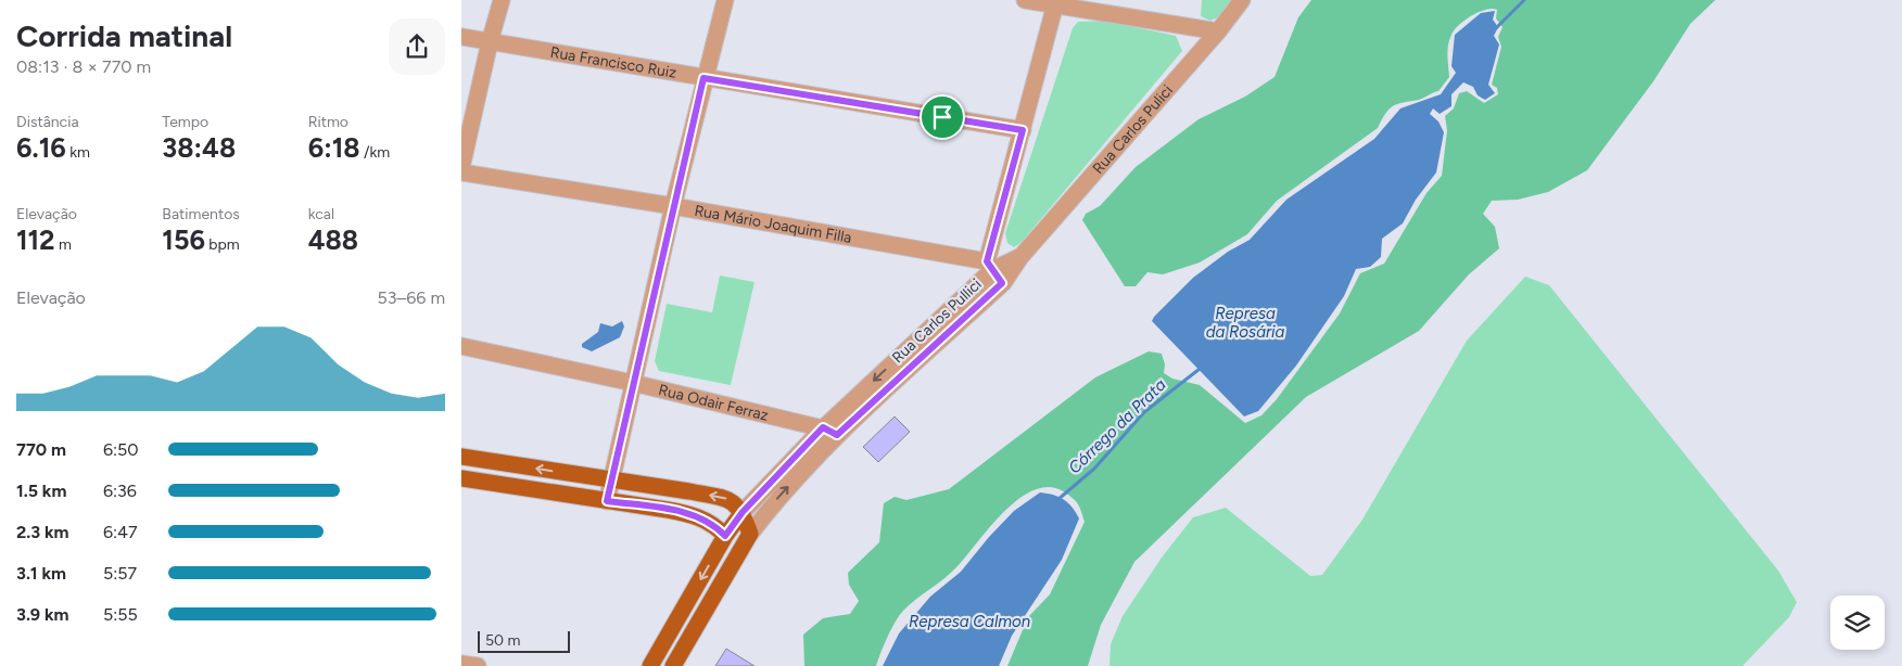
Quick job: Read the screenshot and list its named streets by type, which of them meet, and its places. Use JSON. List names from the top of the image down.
{
  "streets": {
    "main road": ["Rua Carlos Pullici"],
    "street": [
      "Rua Francisco Ruiz",
      "Rua Carlos Pulici",
      "Rua Mário Joaquim Filla",
      "Rua Odair Ferraz"
    ]
  },
  "crossings": [
    ["Rua Carlos Pulici", "Rua Carlos Pullici"],
    ["Rua Mário Joaquim Filla", "Rua Carlos Pullici"],
    ["Rua Carlos Pullici", "Rua Odair Ferraz"]
  ],
  "water": ["Represa da Rosária", "Córrego da Prata", "Represa Calmon"],
  "scale_bar": "50 m",
  "page": {
    "heading": ["Corrida matinal", "08:13 · 8 × 770 m"],
    "stats": [
      ["Distância", "6.16 km"],
      ["Tempo", "38:48"],
      ["Ritmo", "6:18 /km"],
      ["Elevação", "112 m"],
      ["Batimentos", "156 bpm"],
      ["kcal", "488"]
    ],
    "chart": ["Elevação", "53–66 m"],
    "list": [
      {
        "name": "770 m",
        "note": "6:50"
      },
      {
        "name": "1.5 km",
        "note": "6:36"
      },
      {
        "name": "2.3 km",
        "note": "6:47"
      },
      {
        "name": "3.1 km",
        "note": "5:57"
      },
      {
        "name": "3.9 km",
        "note": "5:55"
      }
    ],
    "scale": "50 m"
  }
}
